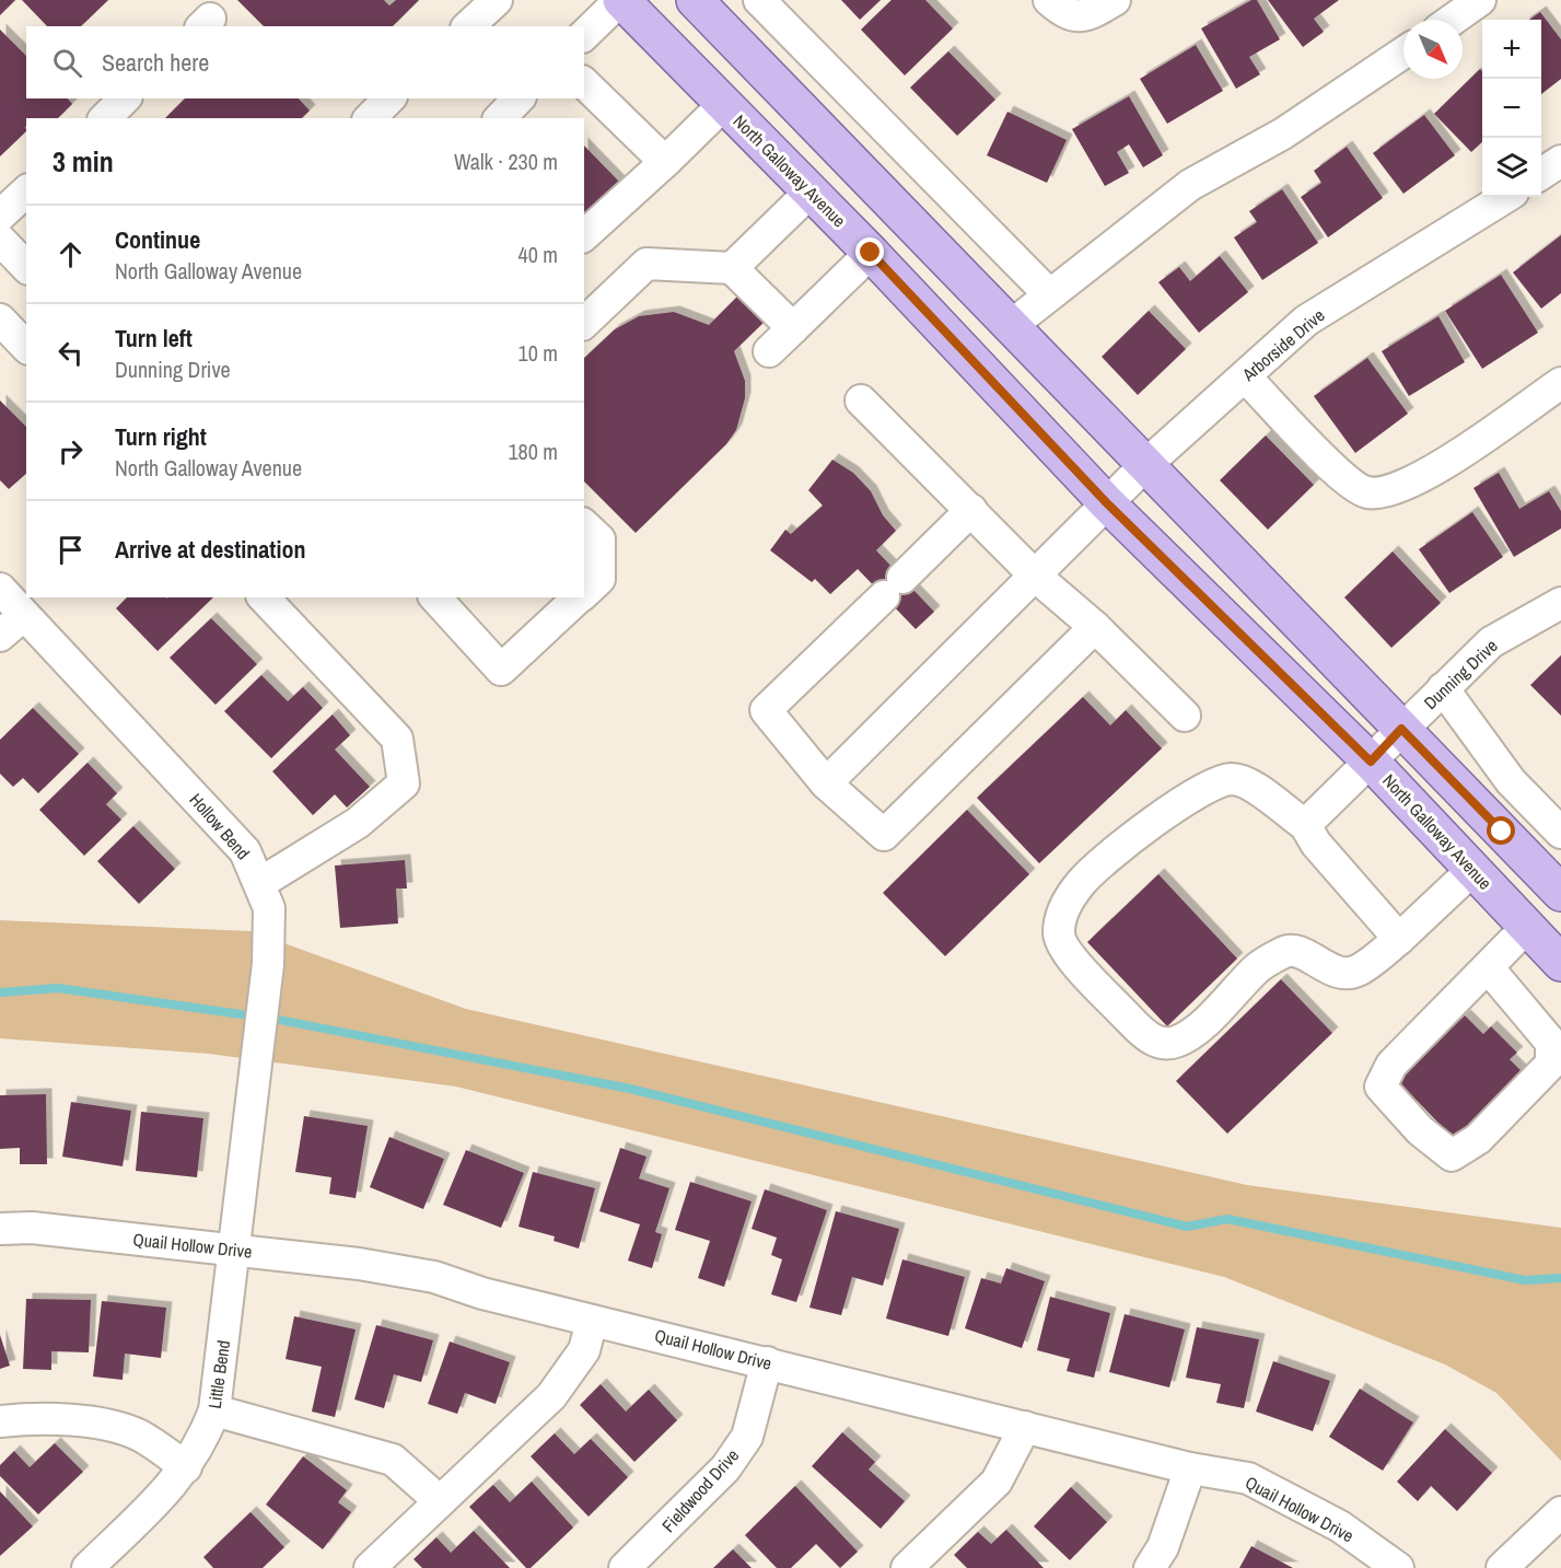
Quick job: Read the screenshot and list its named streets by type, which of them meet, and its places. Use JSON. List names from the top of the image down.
{
  "streets": {
    "main road": ["North Galloway Avenue"],
    "street": [
      "Arborside Drive",
      "Dunning Drive",
      "Hollow Bend",
      "Quail Hollow Drive",
      "Little Bend",
      "Fieldwood Drive"
    ]
  },
  "crossings": [
    ["North Galloway Avenue", "Arborside Drive"],
    ["North Galloway Avenue", "Dunning Drive"],
    ["Hollow Bend", "Quail Hollow Drive"],
    ["Hollow Bend", "Little Bend"],
    ["Quail Hollow Drive", "Little Bend"],
    ["Quail Hollow Drive", "Fieldwood Drive"]
  ],
  "north": "bottom right",
  "page": {
    "map_buttons": ["+", "−"],
    "search": "Search here",
    "heading": ["3 min", "Walk · 230 m"],
    "list": [
      ["Continue", "North Galloway Avenue", "40 m"],
      ["Turn left", "Dunning Drive", "10 m"],
      ["Turn right", "North Galloway Avenue", "180 m"],
      "Arrive at destination"
    ]
  }
}
